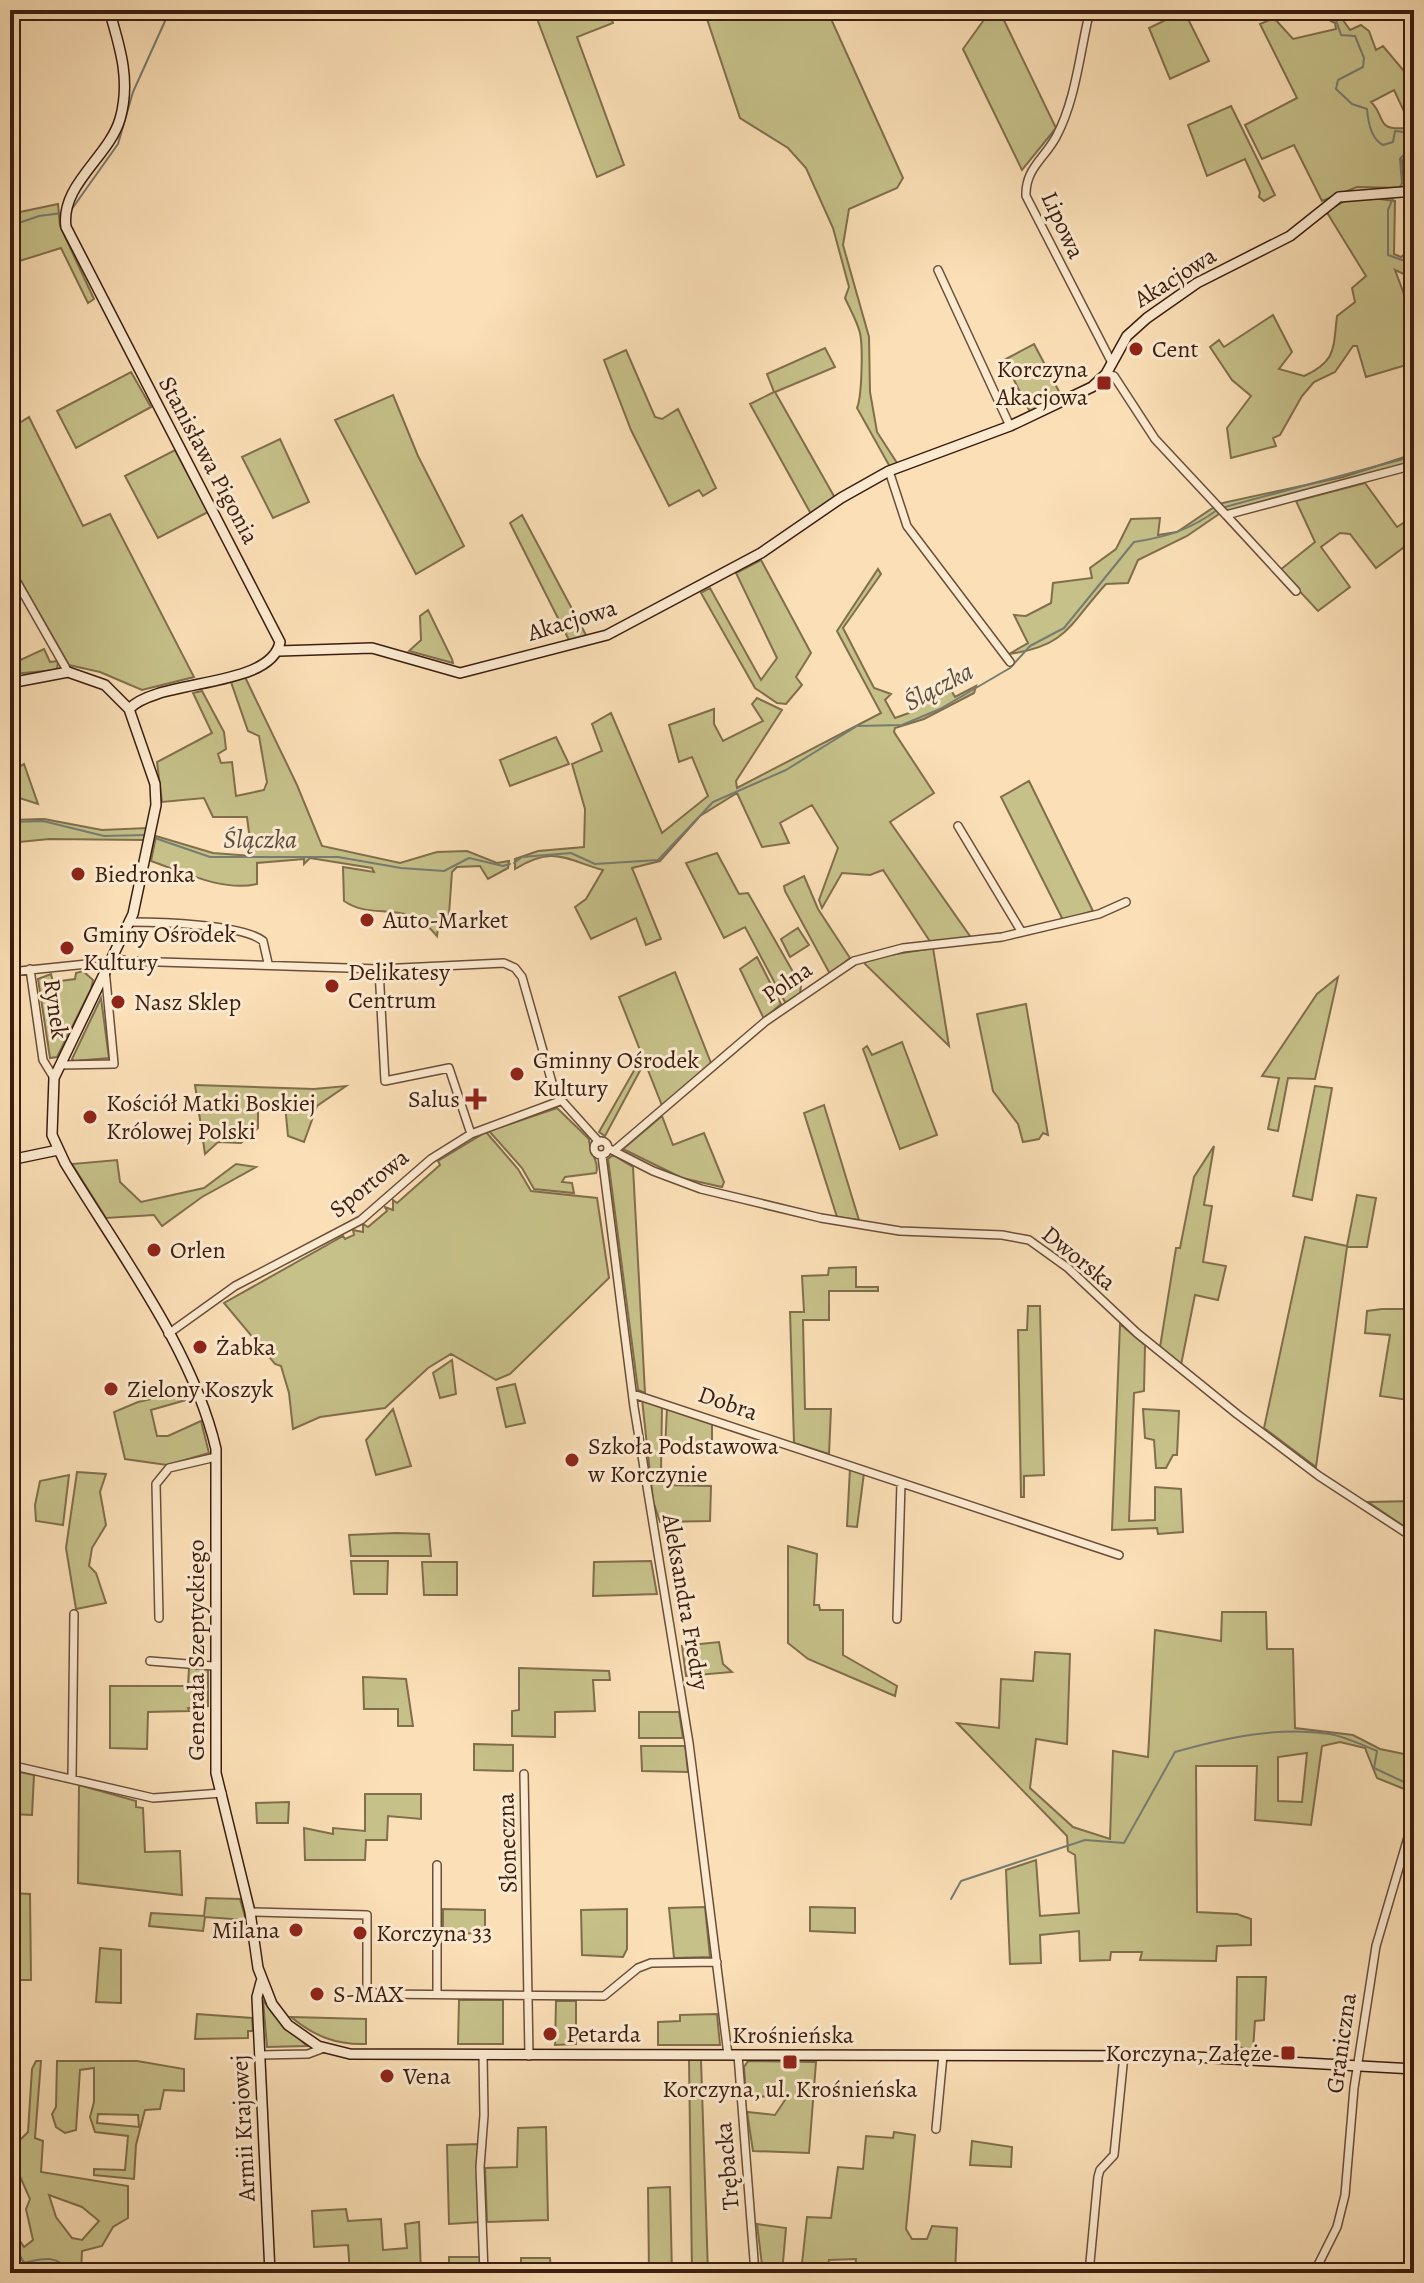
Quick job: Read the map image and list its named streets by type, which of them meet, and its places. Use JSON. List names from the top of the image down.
{
  "streets": {
    "street": [
      "Lipowa",
      "Akacjowa",
      "Stanisława Pigonia",
      "Polna",
      "Rynek",
      "Sportowa",
      "Dworska",
      "Dobra",
      "Aleksandra Fredry",
      "Generała Szeptyckiego",
      "Słoneczna",
      "Krośnieńska",
      "Graniczna",
      "Armii Krajowej",
      "Trębacka"
    ]
  },
  "crossings": [
    ["Lipowa", "Akacjowa"],
    ["Akacjowa", "Stanisława Pigonia"],
    ["Polna", "Dworska"],
    ["Polna", "Aleksandra Fredry"],
    ["Rynek", "Generała Szeptyckiego"],
    ["Sportowa", "Dworska"],
    ["Sportowa", "Generała Szeptyckiego"],
    ["Dworska", "Aleksandra Fredry"],
    ["Dobra", "Aleksandra Fredry"],
    ["Aleksandra Fredry", "Krośnieńska"],
    ["Aleksandra Fredry", "Trębacka"],
    ["Generała Szeptyckiego", "Krośnieńska"],
    ["Generała Szeptyckiego", "Armii Krajowej"],
    ["Słoneczna", "Krośnieńska"],
    ["Krośnieńska", "Graniczna"],
    ["Krośnieńska", "Armii Krajowej"],
    ["Krośnieńska", "Trębacka"]
  ],
  "water": ["Ślączka"],
  "places": {
    "other": [
      "Cent",
      "Biedronka",
      "Auto-Market",
      "Gminy Ośrodek Kultury",
      "Delikatesy Centrum",
      "Nasz Sklep",
      "Gminny Ośrodek Kultury",
      "Kościół Matki Boskiej Królowej Polski",
      "Orlen",
      "Żabka",
      "Zielony Koszyk",
      "Szkoła Podstawowa w Korczynie",
      "Milana",
      "Korczyna 33",
      "S-MAX",
      "Petarda",
      "Vena"
    ],
    "transit": ["Korczyna Akacjowa", "Korczyna, Załęże", "Korczyna, ul. Krośnieńska"],
    "health": ["Salus"]
  }
}
